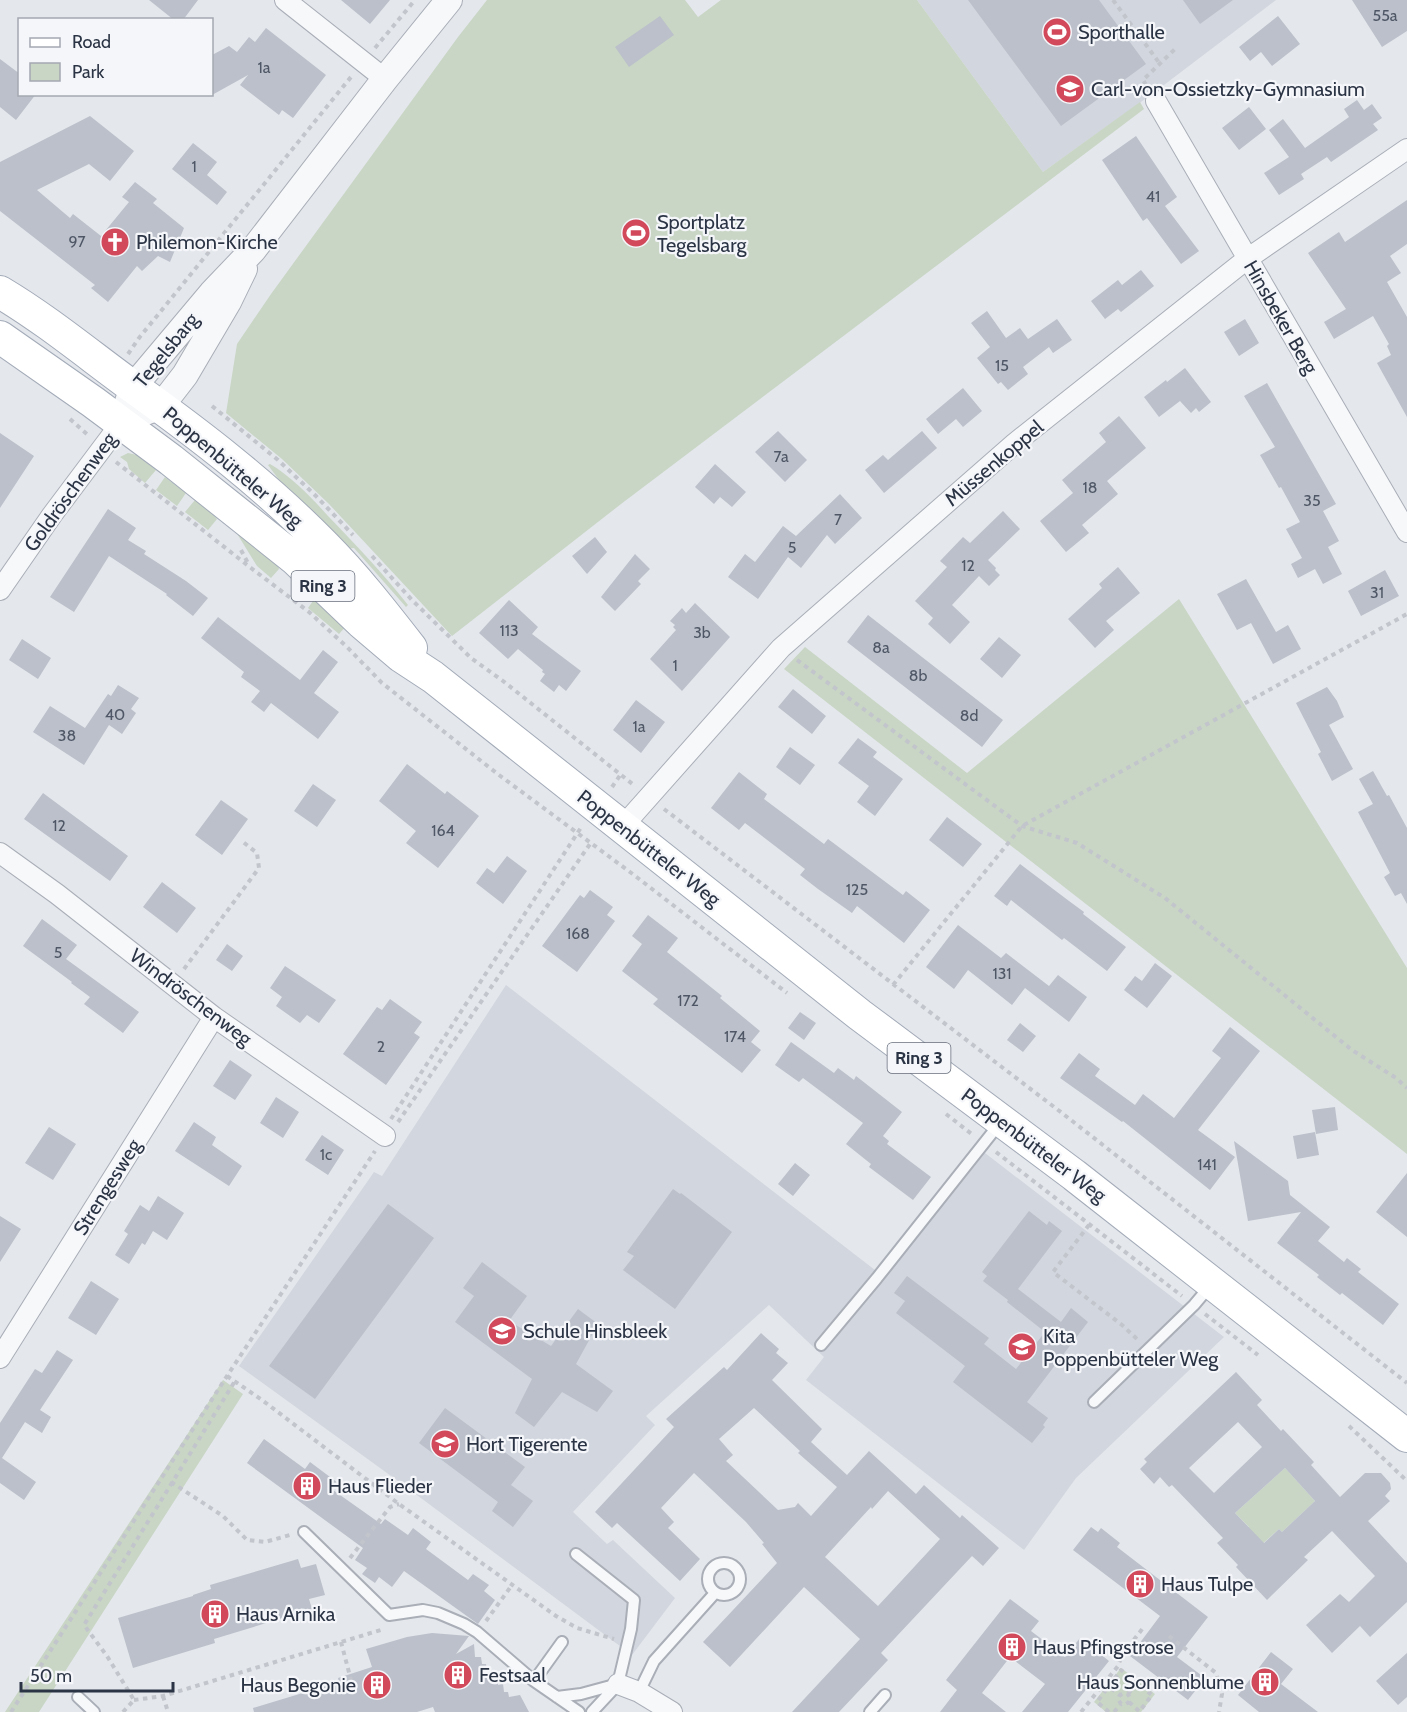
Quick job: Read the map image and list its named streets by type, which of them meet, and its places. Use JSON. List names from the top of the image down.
{
  "streets": {
    "main road": ["Poppenbütteler Weg", "Ring 3"],
    "street": [
      "Hinsbeker Berg",
      "Tegelsbarg",
      "Müssenkoppel",
      "Goldröschenweg",
      "Windröschenweg",
      "Strengesweg"
    ]
  },
  "crossings": [
    ["Hinsbeker Berg", "Müssenkoppel"],
    ["Tegelsbarg", "Poppenbütteler Weg"],
    ["Tegelsbarg", "Goldröschenweg"],
    ["Müssenkoppel", "Poppenbütteler Weg"],
    ["Poppenbütteler Weg", "Goldröschenweg"],
    ["Windröschenweg", "Strengesweg"]
  ],
  "places": {
    "sports": ["Sporthalle", "Sportplatz Tegelsbarg"],
    "school or university": [
      "Carl-von-Ossietzky-Gymnasium",
      "Schule Hinsbleek",
      "Kita Poppenbütteler Weg",
      "Hort Tigerente"
    ],
    "church": ["Philemon-Kirche"],
    "building": [
      "Haus Flieder",
      "Haus Tulpe",
      "Haus Arnika",
      "Haus Pfingstrose",
      "Festsaal",
      "Haus Sonnenblume",
      "Haus Begonie"
    ]
  },
  "house_numbers": [
    "55a",
    "1a",
    "1",
    "41",
    "97",
    "15",
    "7a",
    "18",
    "35",
    "7",
    "5",
    "12",
    "31",
    "113",
    "3b",
    "8a",
    "1",
    "8b",
    "40",
    "8d",
    "1a",
    "38",
    "12",
    "164",
    "125",
    "168",
    "5",
    "131",
    "172",
    "174",
    "2",
    "1c",
    "141"
  ],
  "legend": ["Road", "Park"],
  "scale_bar": "50 m"
}
